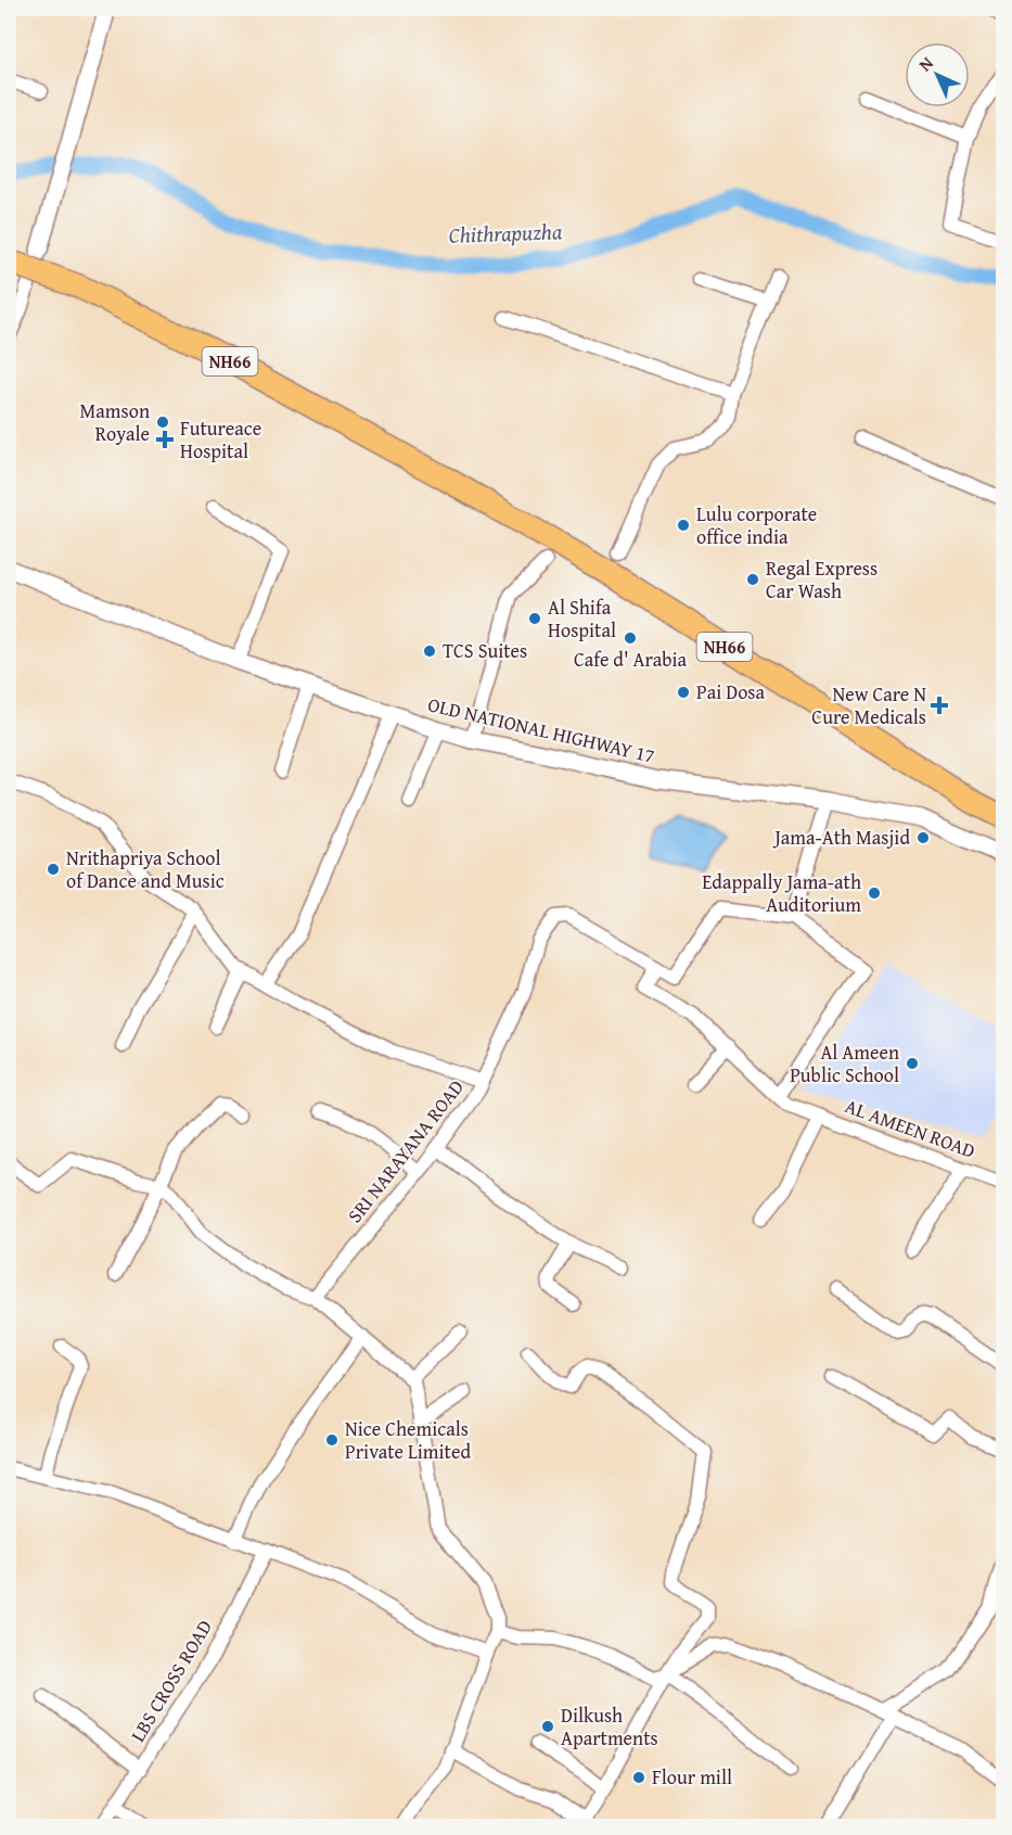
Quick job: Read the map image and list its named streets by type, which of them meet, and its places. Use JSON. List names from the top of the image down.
{
  "streets": {
    "highway": ["NH66"],
    "street": [
      "OLD NATIONAL HIGHWAY 17",
      "AL AMEEN ROAD",
      "SRI NARAYANA ROAD",
      "LBS CROSS ROAD"
    ]
  },
  "crossings": [
    ["AL AMEEN ROAD", "SRI NARAYANA ROAD"]
  ],
  "water": ["Chithrapuzha"],
  "places": {
    "other": [
      "Mamson Royale",
      "Lulu corporate office india",
      "Regal Express Car Wash",
      "Al Shifa Hospital",
      "Cafe d' Arabia",
      "TCS Suites",
      "Pai Dosa",
      "Jama-Ath Masjid",
      "Nrithapriya School of Dance and Music",
      "Edappally Jama-ath Auditorium",
      "Al Ameen Public School",
      "Nice Chemicals Private Limited",
      "Dilkush Apartments",
      "Flour mill"
    ],
    "health": ["Futureace Hospital", "New Care N Cure Medicals"]
  },
  "north": "top left"
}
